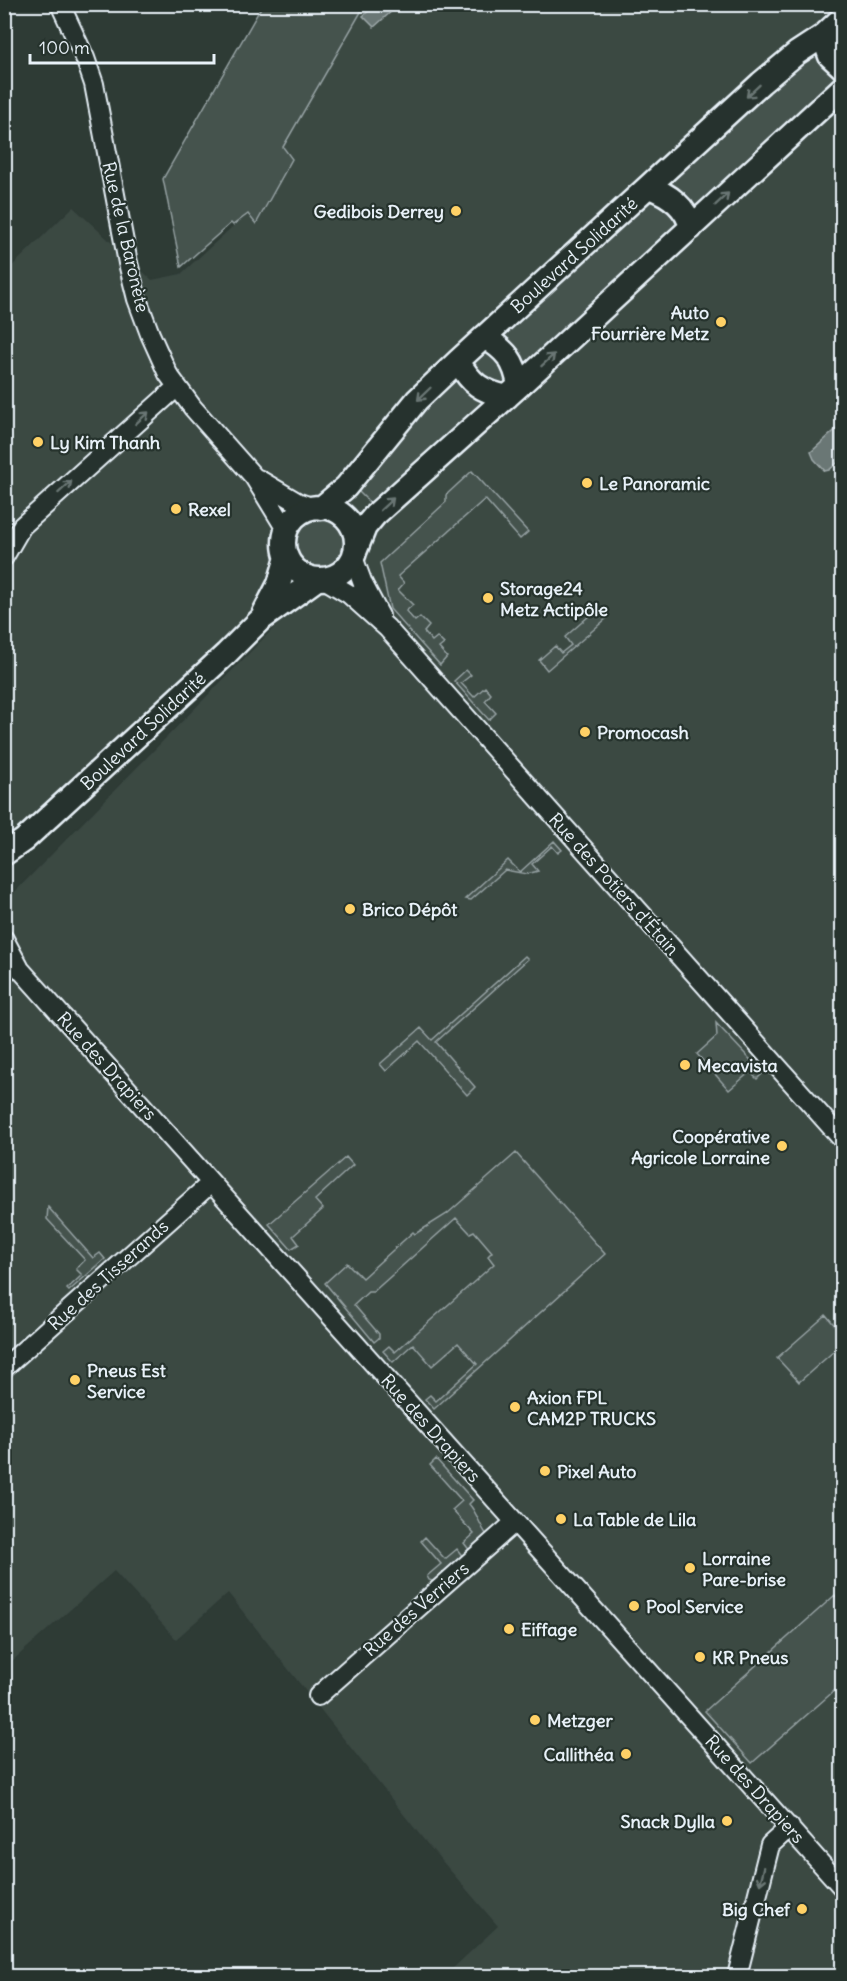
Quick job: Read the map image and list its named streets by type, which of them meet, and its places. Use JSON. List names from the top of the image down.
{
  "streets": {
    "main road": ["Boulevard Solidarité"],
    "street": [
      "Rue de la Baronète",
      "Rue des Potiers d'Étain",
      "Rue des Drapiers",
      "Rue des Tisserands",
      "Rue des Verriers"
    ]
  },
  "crossings": [
    ["Rue de la Baronète", "Boulevard Solidarité"],
    ["Rue de la Baronète", "Rue des Potiers d'Étain"],
    ["Boulevard Solidarité", "Rue des Potiers d'Étain"],
    ["Rue des Drapiers", "Rue des Tisserands"],
    ["Rue des Drapiers", "Rue des Verriers"]
  ],
  "places": [
    "Gedibois Derrey",
    "Auto Fourrière Metz",
    "Ly Kim Thanh",
    "Le Panoramic",
    "Rexel",
    "Storage24 Metz Actipôle",
    "Promocash",
    "Brico Dépôt",
    "Mecavista",
    "Coopérative Agricole Lorraine",
    "Pneus Est Service",
    "Axion FPL CAM2P TRUCKS",
    "Pixel Auto",
    "La Table de Lila",
    "Lorraine Pare-brise",
    "Pool Service",
    "Eiffage",
    "KR Pneus",
    "Metzger",
    "Callithéa",
    "Snack Dylla",
    "Big Chef"
  ],
  "scale_bar": "100 m"
}
